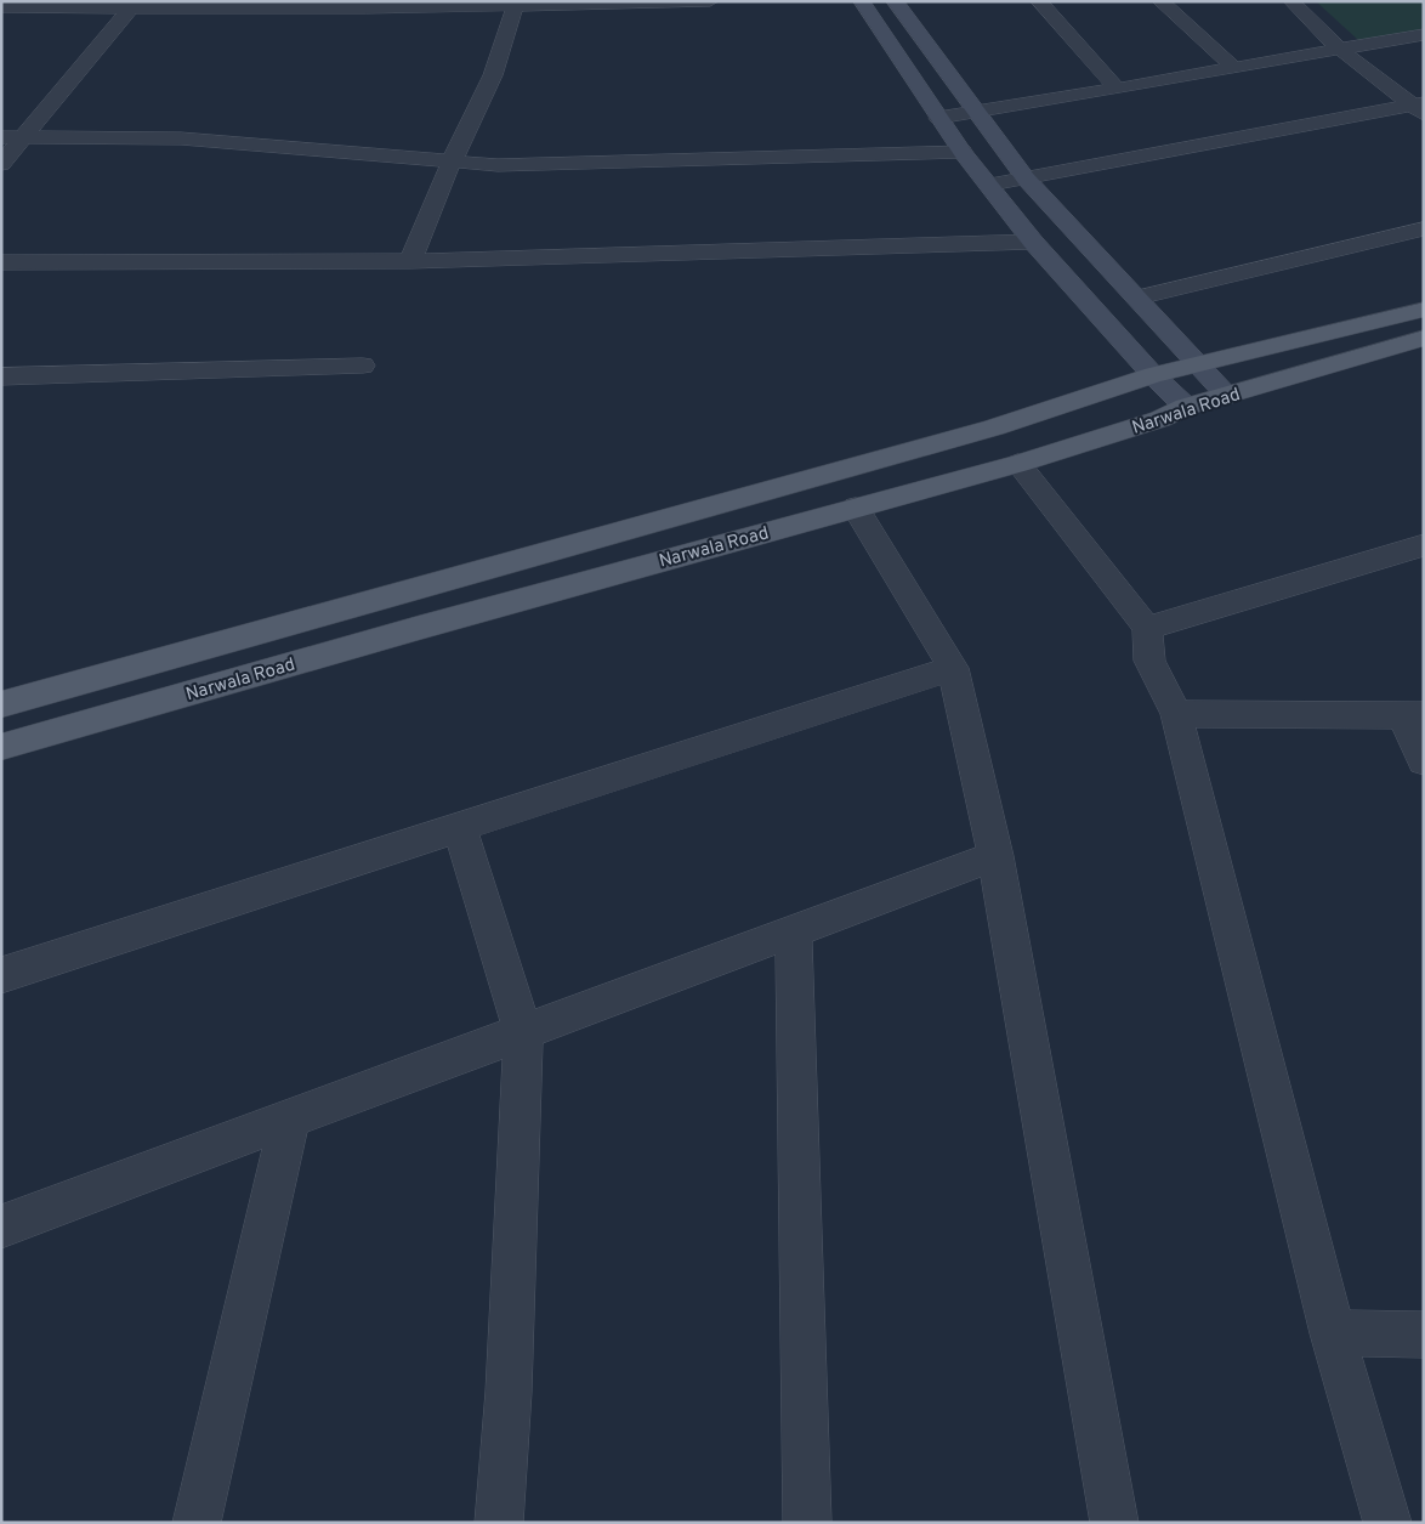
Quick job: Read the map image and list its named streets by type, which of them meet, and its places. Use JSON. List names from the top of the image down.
{
  "streets": {
    "main road": ["Narwala Road"]
  }
}
